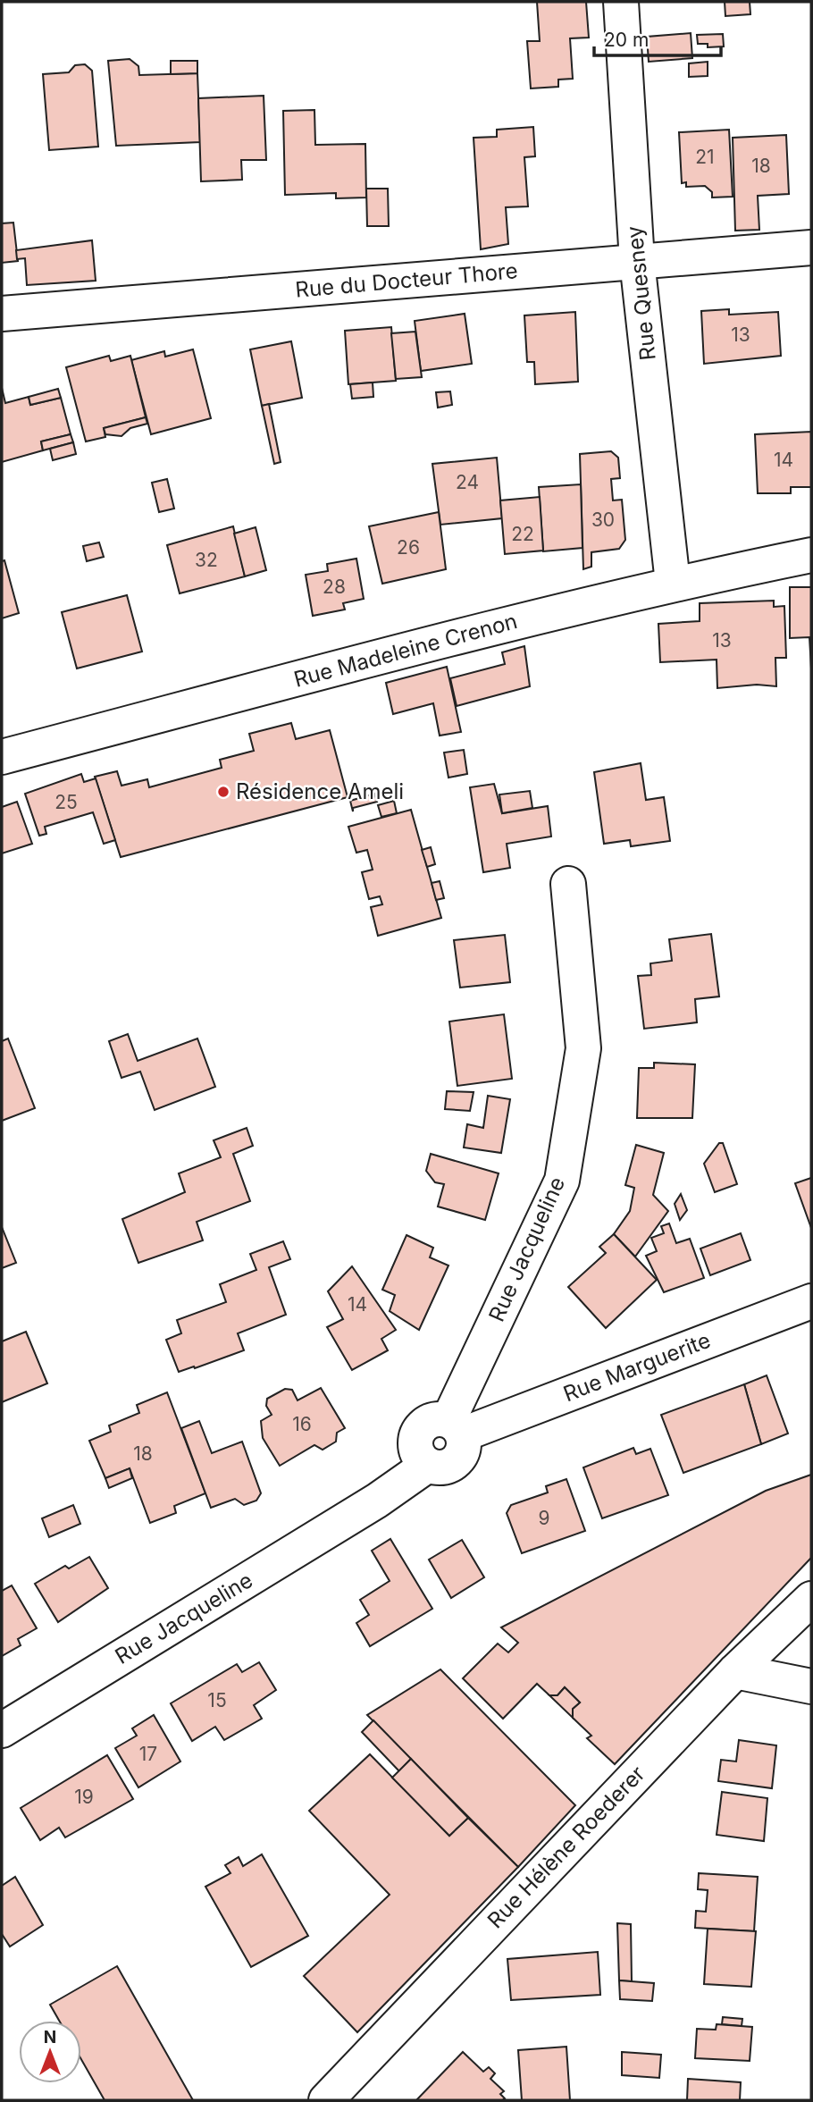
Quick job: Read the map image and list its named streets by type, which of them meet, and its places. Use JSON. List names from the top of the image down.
{
  "streets": {
    "street": [
      "Rue du Docteur Thore",
      "Rue Quesney",
      "Rue Madeleine Crenon",
      "Rue Jacqueline",
      "Rue Marguerite",
      "Rue Hélène Roederer"
    ]
  },
  "crossings": [
    ["Rue du Docteur Thore", "Rue Quesney"],
    ["Rue Quesney", "Rue Madeleine Crenon"],
    ["Rue Jacqueline", "Rue Marguerite"]
  ],
  "places": ["Résidence Ameli"],
  "house_numbers": [
    "21",
    "18",
    "13",
    "14",
    "24",
    "30",
    "22",
    "26",
    "32",
    "28",
    "13",
    "25",
    "14",
    "16",
    "18",
    "9",
    "15",
    "17",
    "19"
  ],
  "scale_bar": "20 m",
  "north": "top"
}
